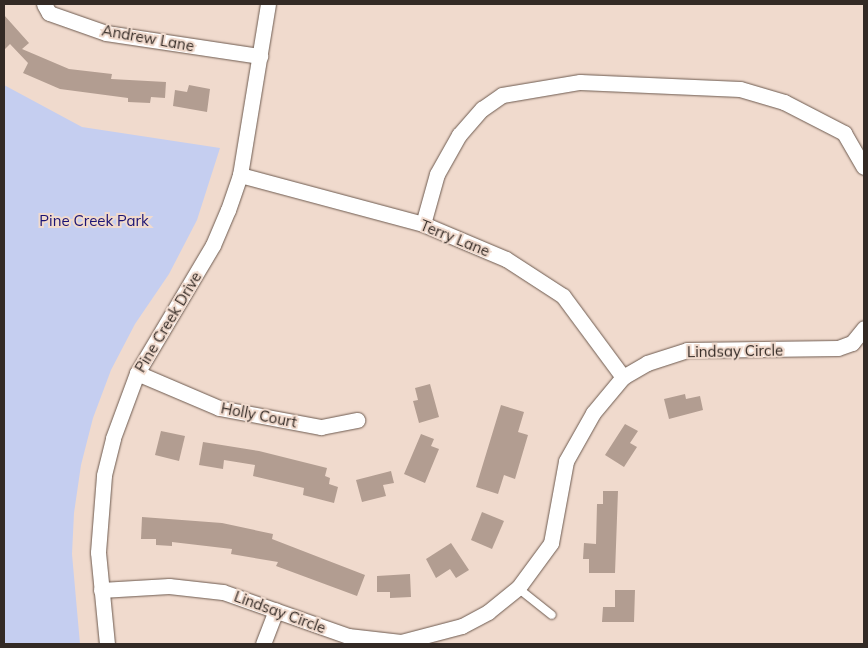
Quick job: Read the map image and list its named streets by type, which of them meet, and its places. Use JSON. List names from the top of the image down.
{
  "streets": {
    "street": [
      "Andrew Lane",
      "Terry Lane",
      "Pine Creek Drive",
      "Lindsay Circle",
      "Holly Court"
    ]
  },
  "crossings": [
    ["Andrew Lane", "Pine Creek Drive"],
    ["Terry Lane", "Pine Creek Drive"],
    ["Terry Lane", "Lindsay Circle"],
    ["Pine Creek Drive", "Lindsay Circle"],
    ["Pine Creek Drive", "Holly Court"]
  ],
  "parks": ["Pine Creek Park"]
}
